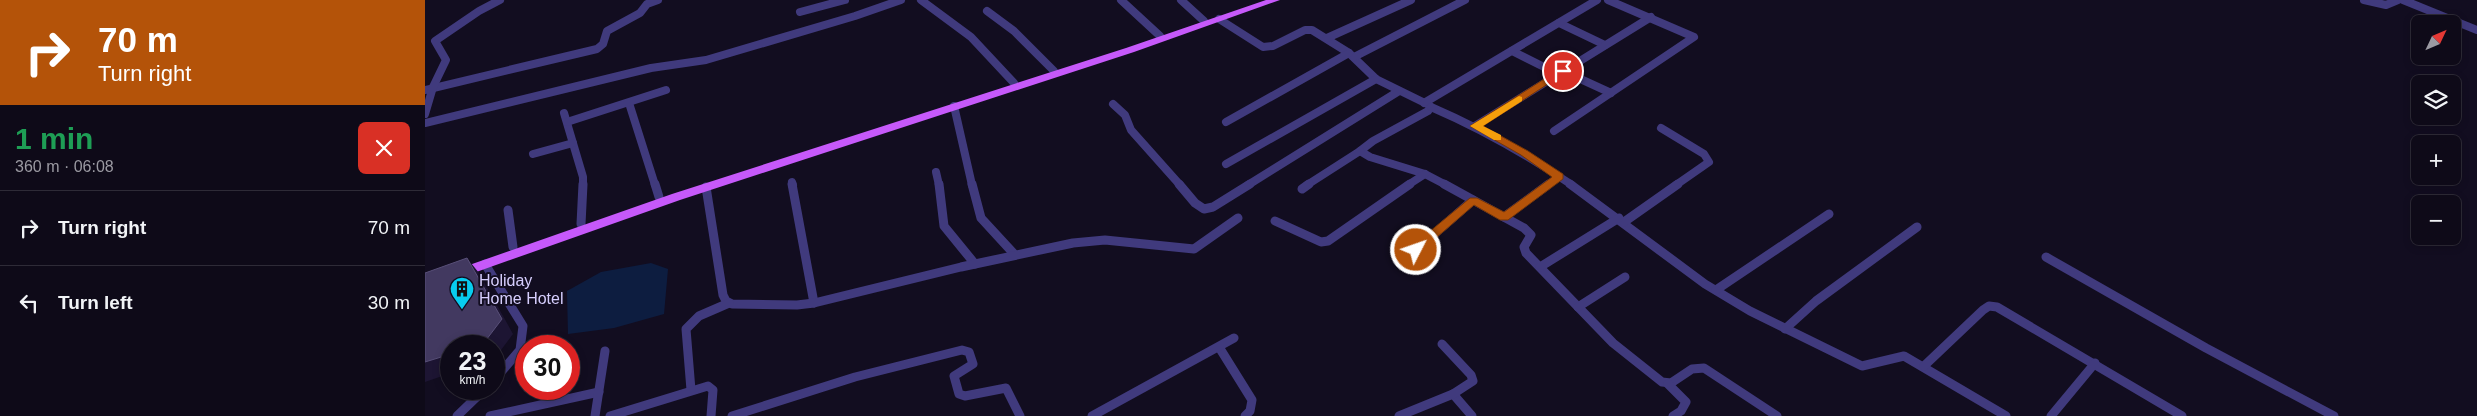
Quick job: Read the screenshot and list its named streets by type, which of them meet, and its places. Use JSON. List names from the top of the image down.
{
  "places": {
    "building": ["Holiday Home Hotel"]
  },
  "north": "top right",
  "page": {
    "turn": ["70 m", "Turn right"],
    "map_buttons": ["+", "−"],
    "heading": ["1 min", "360 m · 06:08"],
    "list": [
      {
        "name": "Turn right",
        "value": "70 m"
      },
      {
        "name": "Turn left",
        "value": "30 m"
      }
    ],
    "speed": "23 km/h",
    "limit": "30"
  }
}
